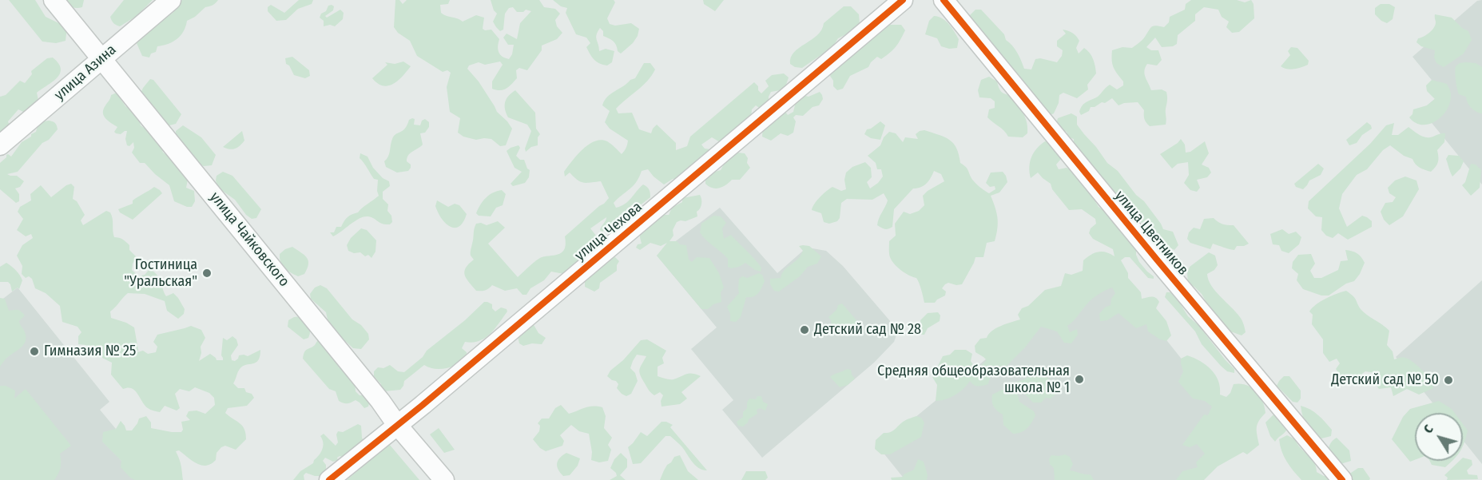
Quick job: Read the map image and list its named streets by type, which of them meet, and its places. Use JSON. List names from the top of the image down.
{
  "streets": {
    "street": [
      "улица Азина",
      "улица Чехова",
      "улица Цветников",
      "улица Чайковского"
    ]
  },
  "crossings": [
    ["улица Азина", "улица Чайковского"],
    ["улица Чехова", "улица Чайковского"]
  ],
  "places": [
    "Гостиница \"Уральская\"",
    "Детский сад № 28",
    "Гимназия № 25",
    "Средняя общеобразовательная школа № 1",
    "Детский сад № 50"
  ],
  "north": "top left"
}
